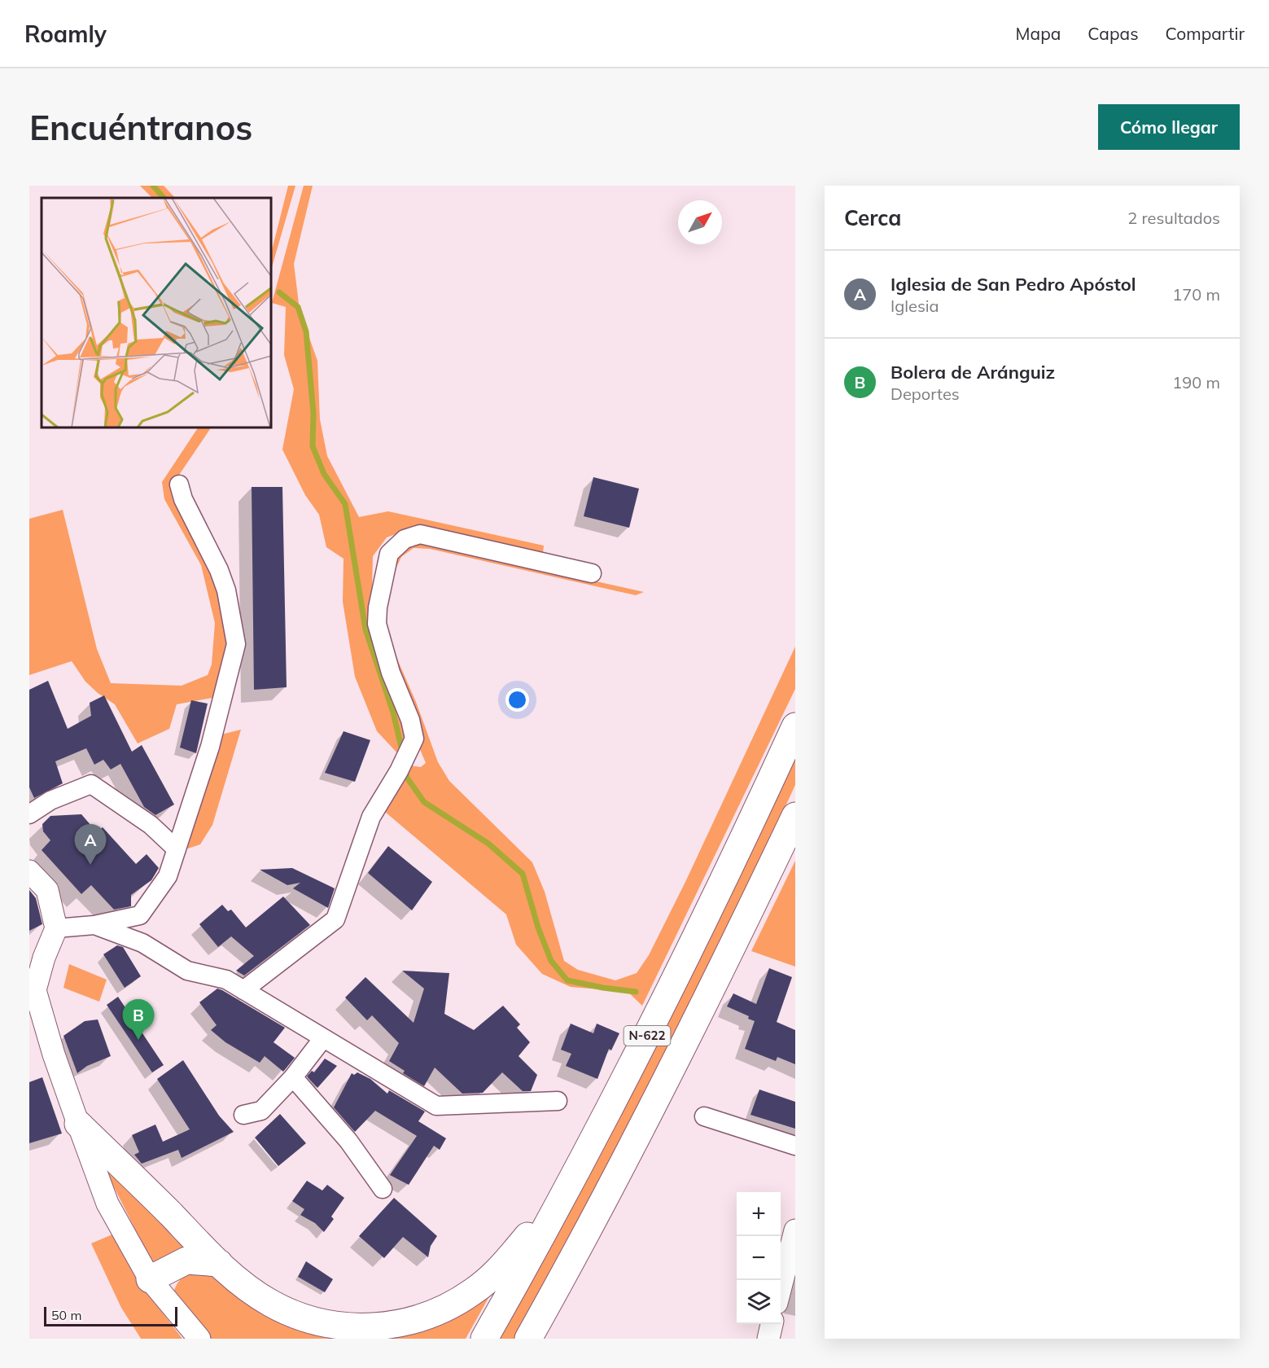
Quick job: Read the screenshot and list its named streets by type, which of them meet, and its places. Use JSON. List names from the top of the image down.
{
  "streets": {
    "highway": ["N-622"]
  },
  "scale_bar": "50 m",
  "north": "top right",
  "page": {
    "header": "Roamly",
    "nav": ["Mapa", "Capas", "Compartir"],
    "buttons": "Cómo llegar",
    "title": "Encuéntranos",
    "heading": ["Cerca", "2 resultados"],
    "list": [
      {
        "mark": "A",
        "name": "Iglesia de San Pedro Apóstol",
        "note": "Iglesia",
        "value": "170 m"
      },
      {
        "mark": "B",
        "name": "Bolera de Aránguiz",
        "note": "Deportes",
        "value": "190 m"
      }
    ],
    "pins": ["A", "B"],
    "map_buttons": ["+", "−"],
    "scale": "50 m"
  }
}
